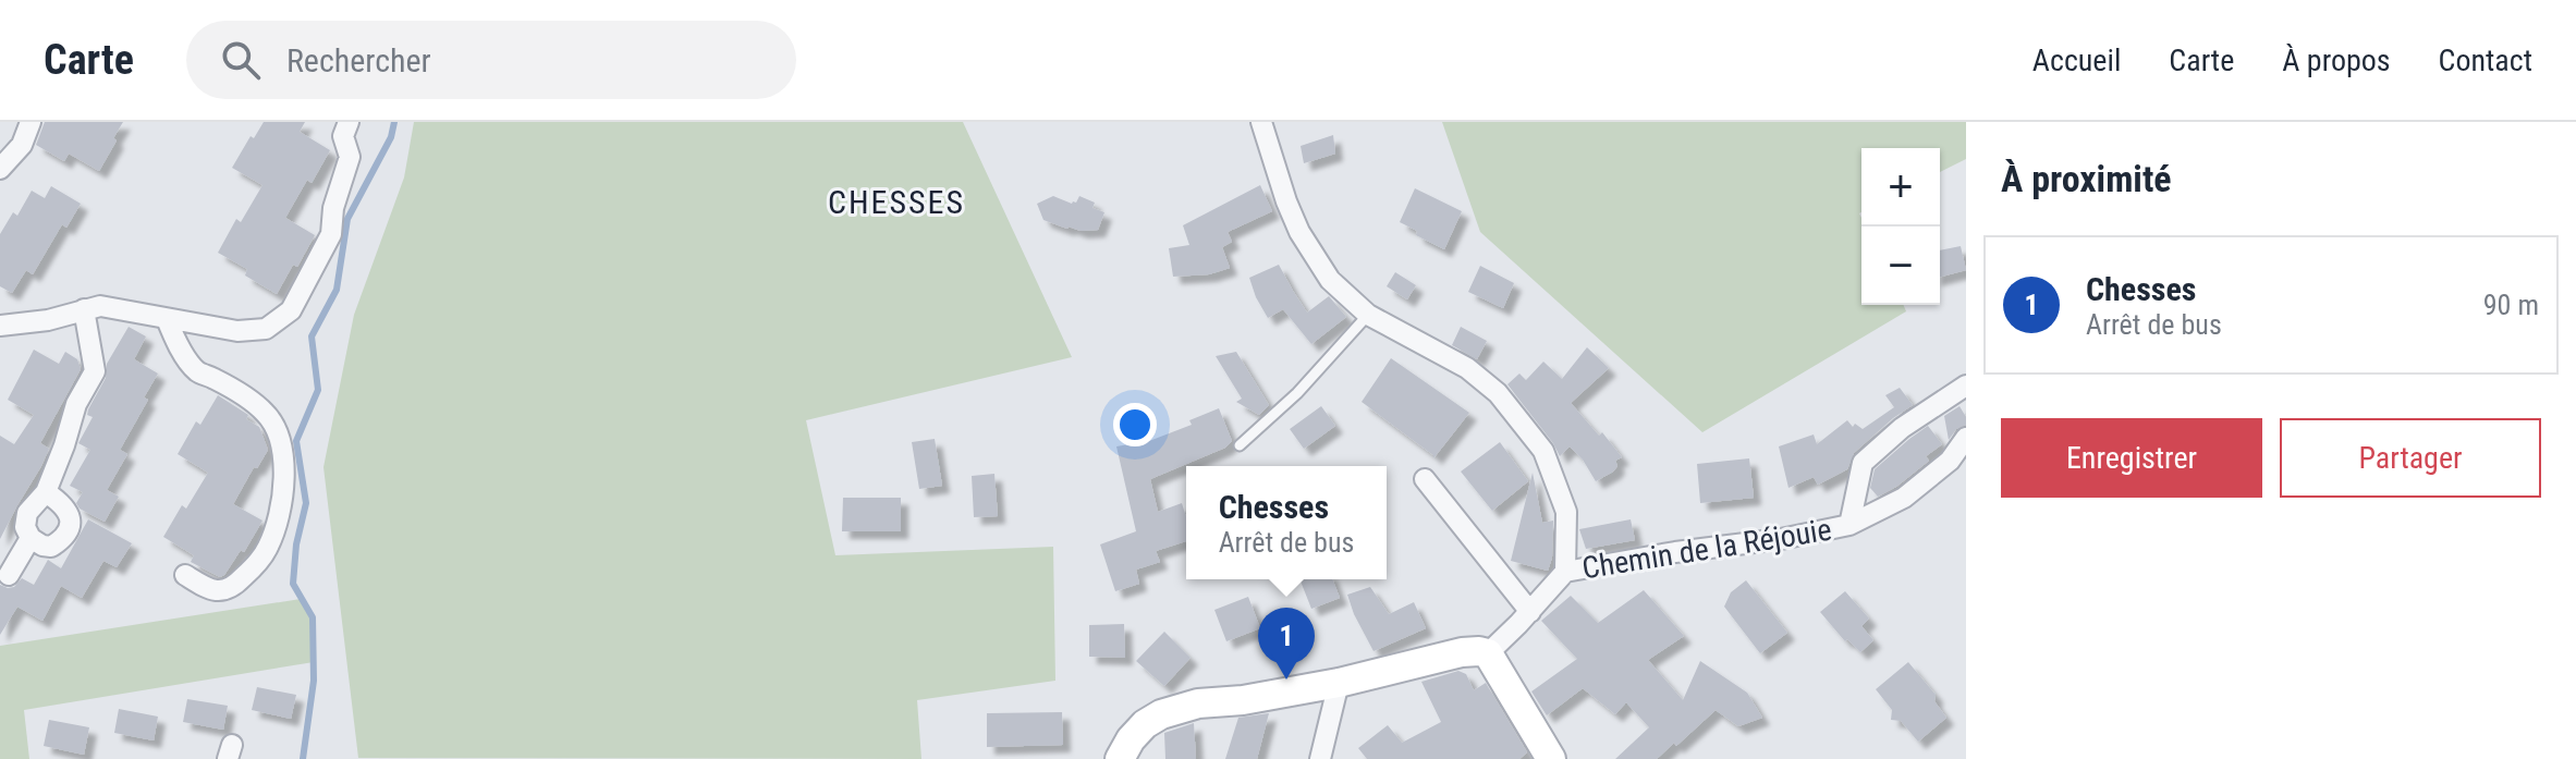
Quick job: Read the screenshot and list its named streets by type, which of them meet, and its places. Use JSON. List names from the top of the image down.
{
  "streets": {
    "street": ["Chemin de la Réjouie"]
  },
  "districts": ["CHESSES"],
  "page": {
    "header": "Carte",
    "search": "Rechercher",
    "nav": [
      "Accueil",
      "Carte",
      "À propos",
      "Contact"
    ],
    "heading": "À proximité",
    "map_buttons": ["+", "−"],
    "list": [
      {
        "mark": "1",
        "name": "Chesses",
        "note": "Arrêt de bus",
        "value": "90 m"
      }
    ],
    "buttons": ["Enregistrer", "Partager"],
    "popup": ["Chesses", "Arrêt de bus"],
    "pins": "1"
  }
}
